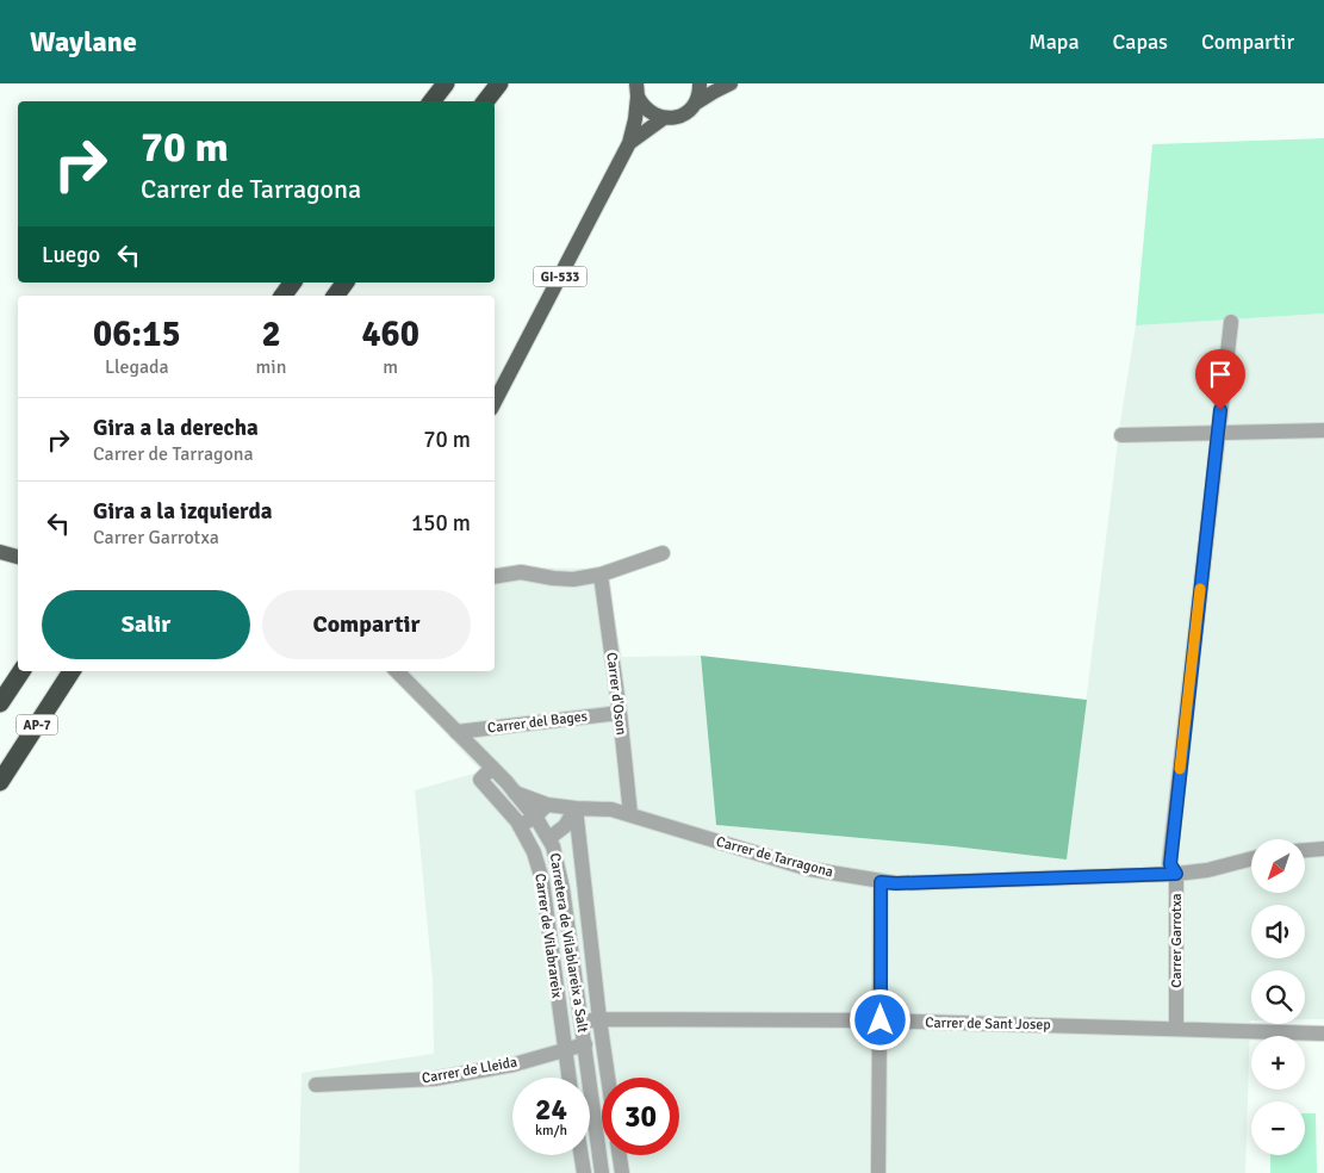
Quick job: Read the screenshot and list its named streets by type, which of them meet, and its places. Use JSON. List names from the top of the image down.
{
  "streets": {
    "highway": ["AP-7"],
    "main road": ["GI-533"],
    "street": [
      "Carrer d'Oson",
      "Carrer del Bages",
      "Carrer de Tarragona",
      "Carrer de Vilabrareix",
      "Carrer Garrotxa",
      "Carretera de Vilablareix a Salt",
      "Carrer de Sant Josep",
      "Carrer de Lleida"
    ]
  },
  "crossings": [
    ["Carrer d'Oson", "Carrer del Bages"],
    ["Carrer d'Oson", "Carrer de Tarragona"],
    ["Carrer del Bages", "Carretera de Vilablareix a Salt"],
    ["Carrer de Tarragona", "Carrer Garrotxa"],
    ["Carrer de Tarragona", "Carretera de Vilablareix a Salt"],
    ["Carrer de Vilabrareix", "Carretera de Vilablareix a Salt"],
    ["Carrer de Vilabrareix", "Carrer de Lleida"],
    ["Carrer Garrotxa", "Carrer de Sant Josep"],
    ["Carretera de Vilablareix a Salt", "Carrer de Sant Josep"],
    ["Carretera de Vilablareix a Salt", "Carrer de Lleida"]
  ],
  "north": "bottom left",
  "page": {
    "header": "Waylane",
    "nav": ["Mapa", "Capas", "Compartir"],
    "turn": ["70 m", "Carrer de Tarragona"],
    "then": "Luego",
    "eta": [
      "06:15",
      "Llegada",
      "2",
      "min",
      "460",
      "m"
    ],
    "list": [
      {
        "name": "Gira a la derecha",
        "note": "Carrer de Tarragona",
        "value": "70 m"
      },
      {
        "name": "Gira a la izquierda",
        "note": "Carrer Garrotxa",
        "value": "150 m"
      }
    ],
    "buttons": ["Salir", "Compartir"],
    "map_buttons": ["+", "−"],
    "speed": "24 km/h",
    "limit": "30"
  }
}
